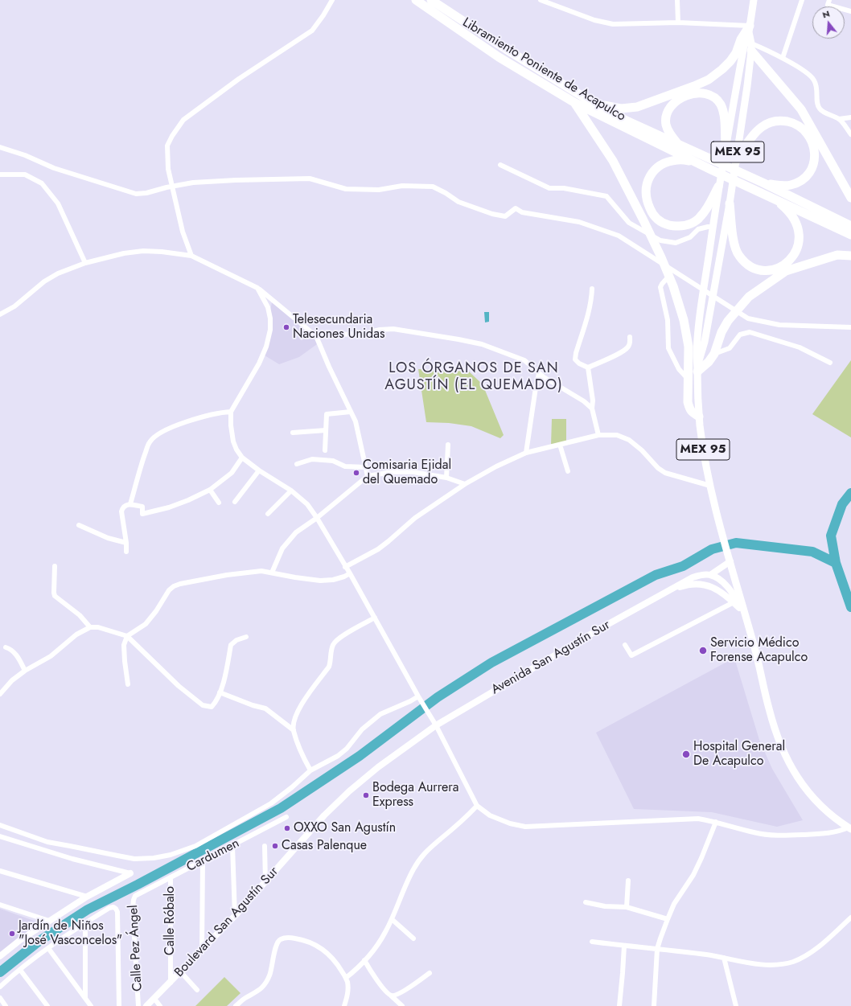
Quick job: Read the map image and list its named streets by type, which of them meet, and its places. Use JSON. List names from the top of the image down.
{
  "streets": {
    "highway": ["Libramiento Poniente de Acapulco"],
    "main road": ["MEX 95", "Avenida San Agustín Sur", "Boulevard San Agustín Sur"],
    "street": ["Cardumen", "Calle Róbalo", "Calle Pez Ángel"]
  },
  "crossings": [
    ["MEX 95", "Avenida San Agustín Sur"],
    ["Avenida San Agustín Sur", "Boulevard San Agustín Sur"],
    ["Cardumen", "Calle Róbalo"],
    ["Cardumen", "Calle Pez Ángel"],
    ["Calle Róbalo", "Boulevard San Agustín Sur"]
  ],
  "districts": ["LOS ÓRGANOS DE SAN AGUSTÍN (EL QUEMADO)"],
  "places": [
    "Telesecundaria Naciones Unidas",
    "Comisaria Ejidal del Quemado",
    "Servicio Médico Forense Acapulco",
    "Hospital General De Acapulco",
    "Bodega Aurrera Express",
    "OXXO San Agustín",
    "Casas Palenque",
    "Jardín de Niños \"José Vasconcelos\""
  ],
  "north": "top"
}
